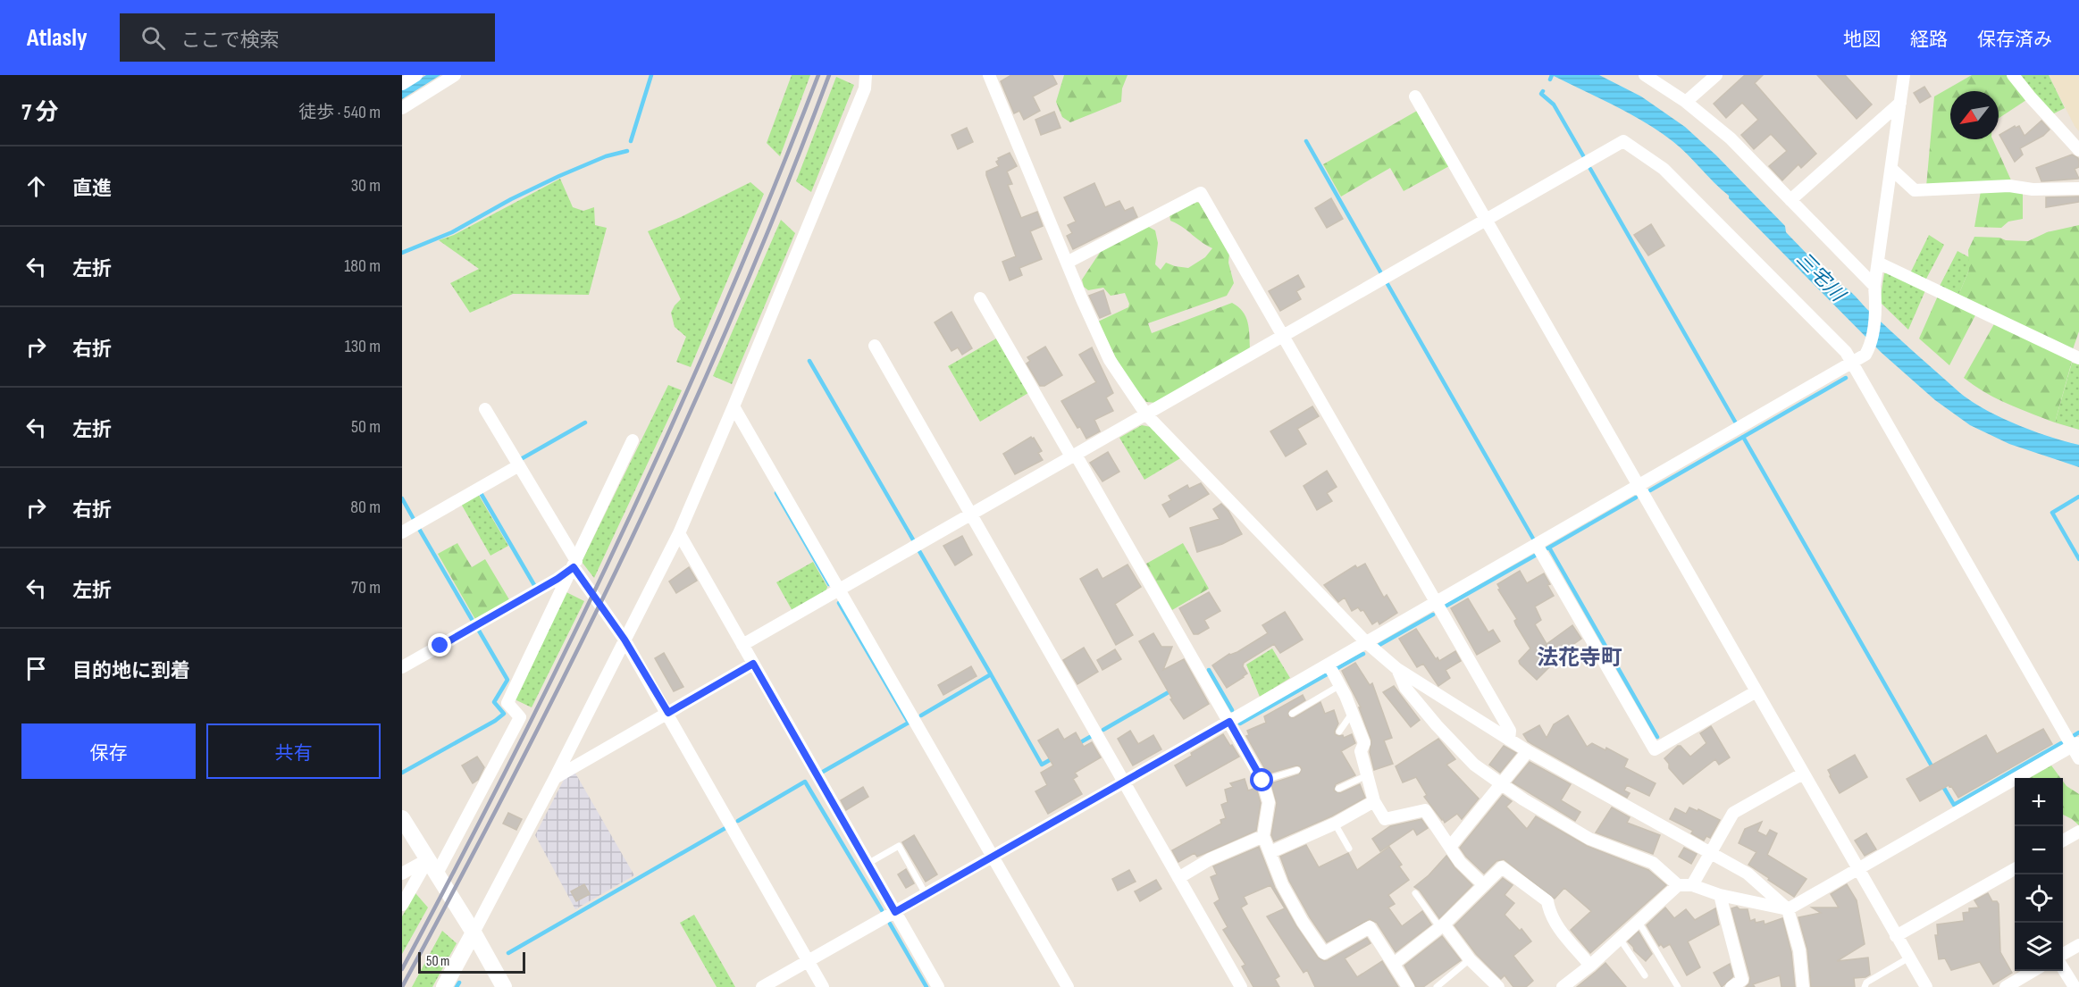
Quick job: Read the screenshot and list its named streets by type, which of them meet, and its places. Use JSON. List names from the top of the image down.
{
  "districts": ["法花寺町"],
  "water": ["三宅川"],
  "scale_bar": "50 m",
  "north": "bottom left",
  "page": {
    "header": "Atlasly",
    "search": "ここで検索",
    "nav": ["地図", "経路", "保存済み"],
    "heading": ["7 分", "徒歩 · 540 m"],
    "list": [
      ["直進", "30 m"],
      ["左折", "180 m"],
      ["右折", "130 m"],
      ["左折", "50 m"],
      ["右折", "80 m"],
      ["左折", "70 m"],
      "目的地に到着"
    ],
    "buttons": ["保存", "共有"],
    "map_buttons": ["+", "−"],
    "scale": "50 m"
  }
}
